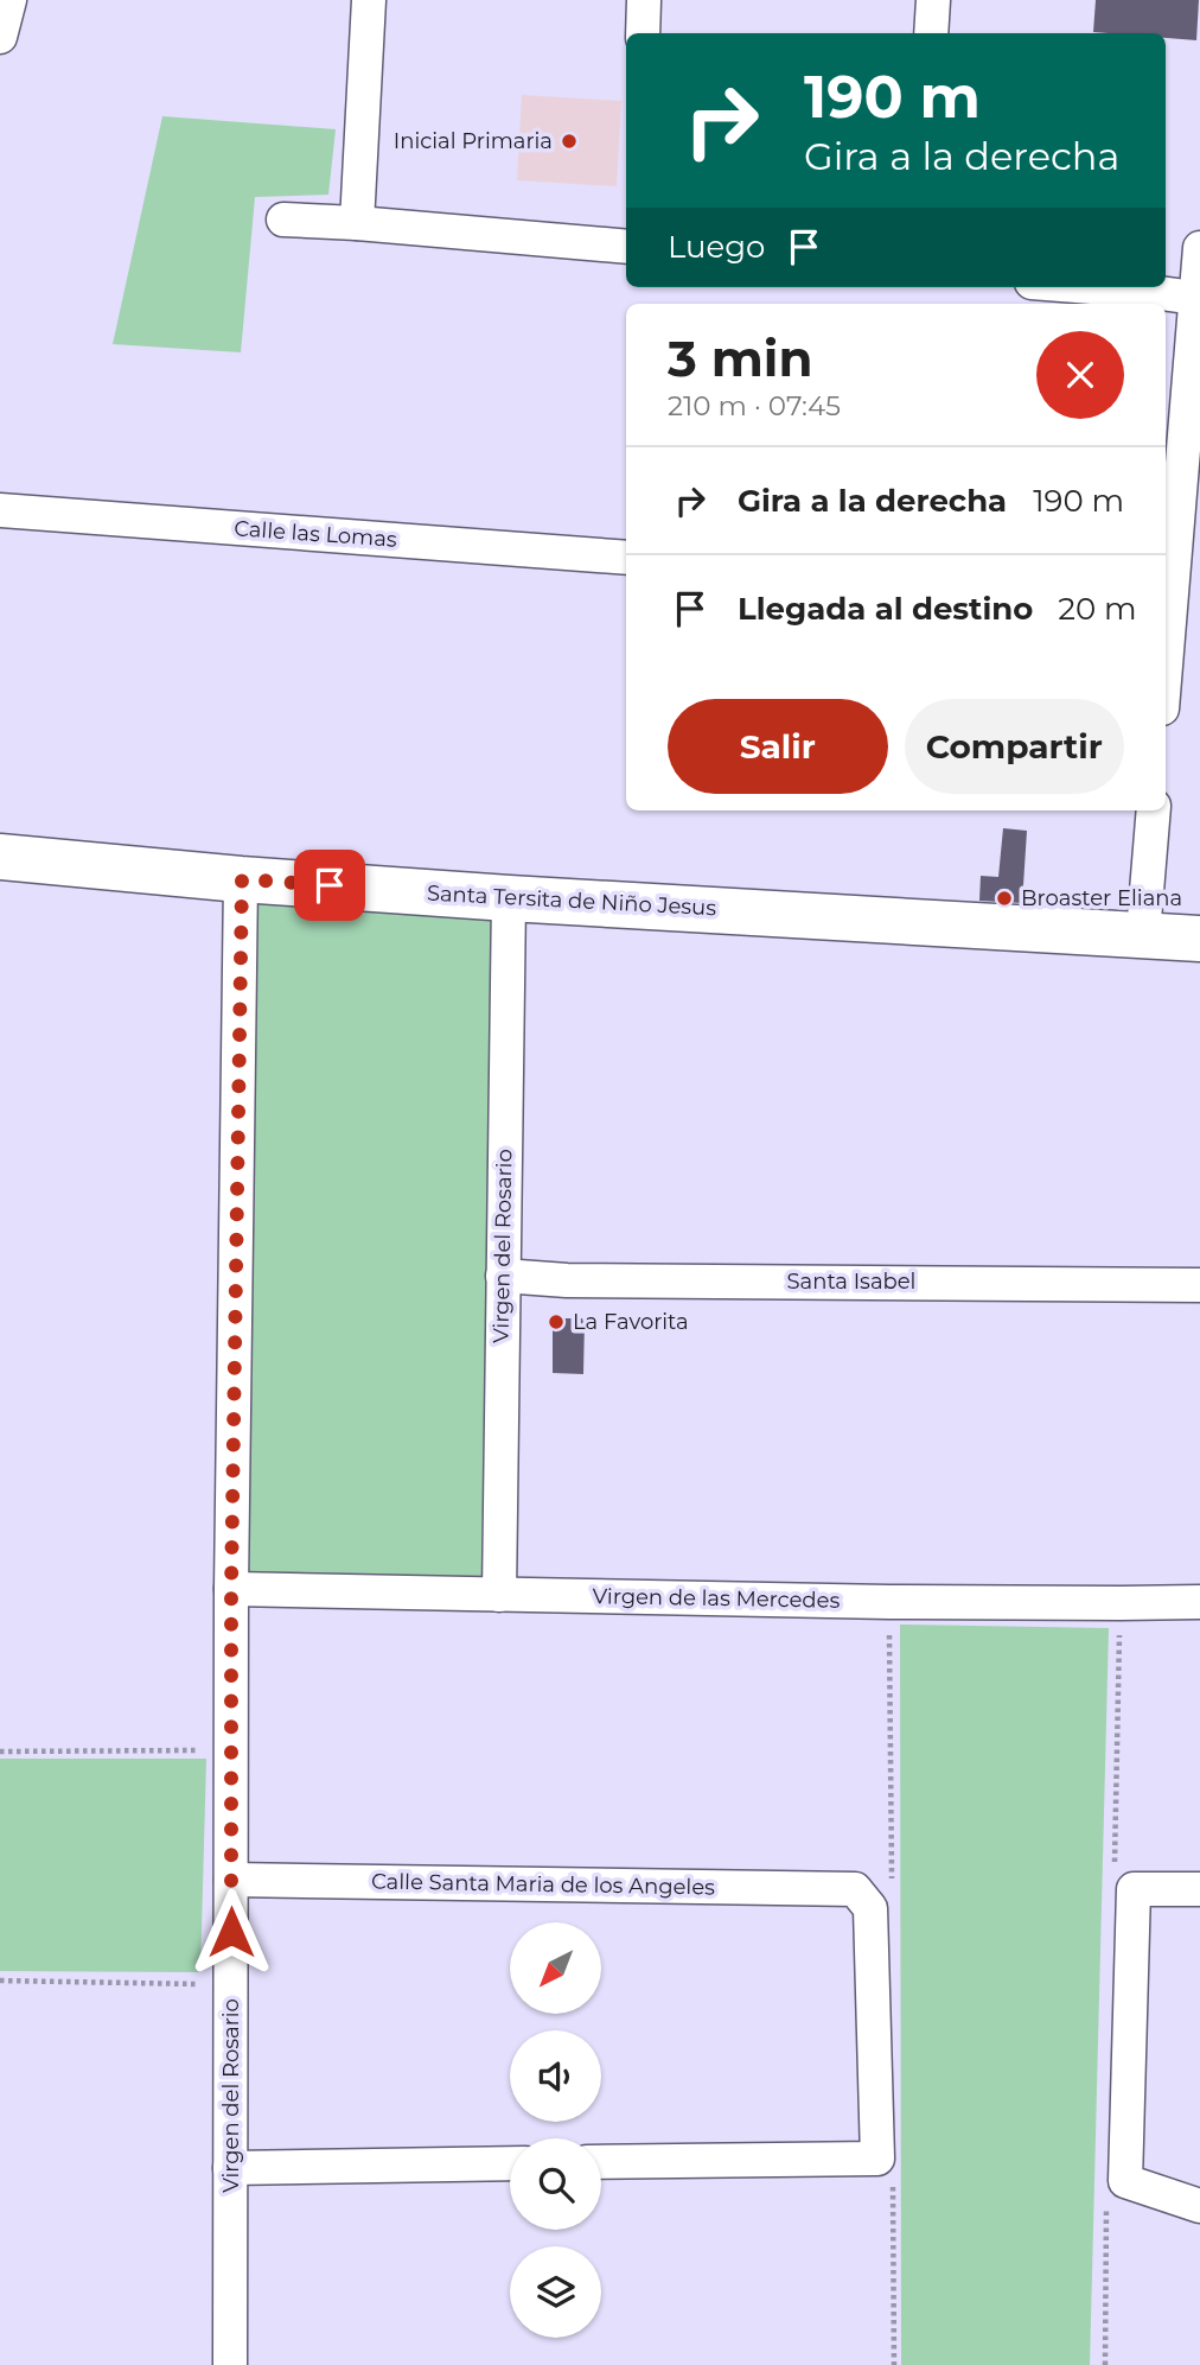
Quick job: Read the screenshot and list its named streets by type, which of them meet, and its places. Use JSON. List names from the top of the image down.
{
  "streets": {
    "street": [
      "Calle las Lomas",
      "Santa Tersita de Niño Jesus",
      "Virgen del Rosario",
      "Santa Isabel",
      "Virgen de las Mercedes",
      "Calle Santa Maria de los Angeles"
    ]
  },
  "crossings": [
    ["Santa Tersita de Niño Jesus", "Virgen del Rosario"],
    ["Virgen del Rosario", "Santa Isabel"],
    ["Virgen del Rosario", "Virgen de las Mercedes"],
    ["Virgen del Rosario", "Calle Santa Maria de los Angeles"]
  ],
  "places": ["Inicial Primaria", "Broaster Eliana", "La Favorita"],
  "north": "bottom left",
  "page": {
    "turn": ["190 m", "Gira a la derecha"],
    "then": "Luego",
    "heading": ["3 min", "210 m · 07:45"],
    "list": [
      {
        "name": "Gira a la derecha",
        "value": "190 m"
      },
      {
        "name": "Llegada al destino",
        "value": "20 m"
      }
    ],
    "buttons": ["Salir", "Compartir"]
  }
}
